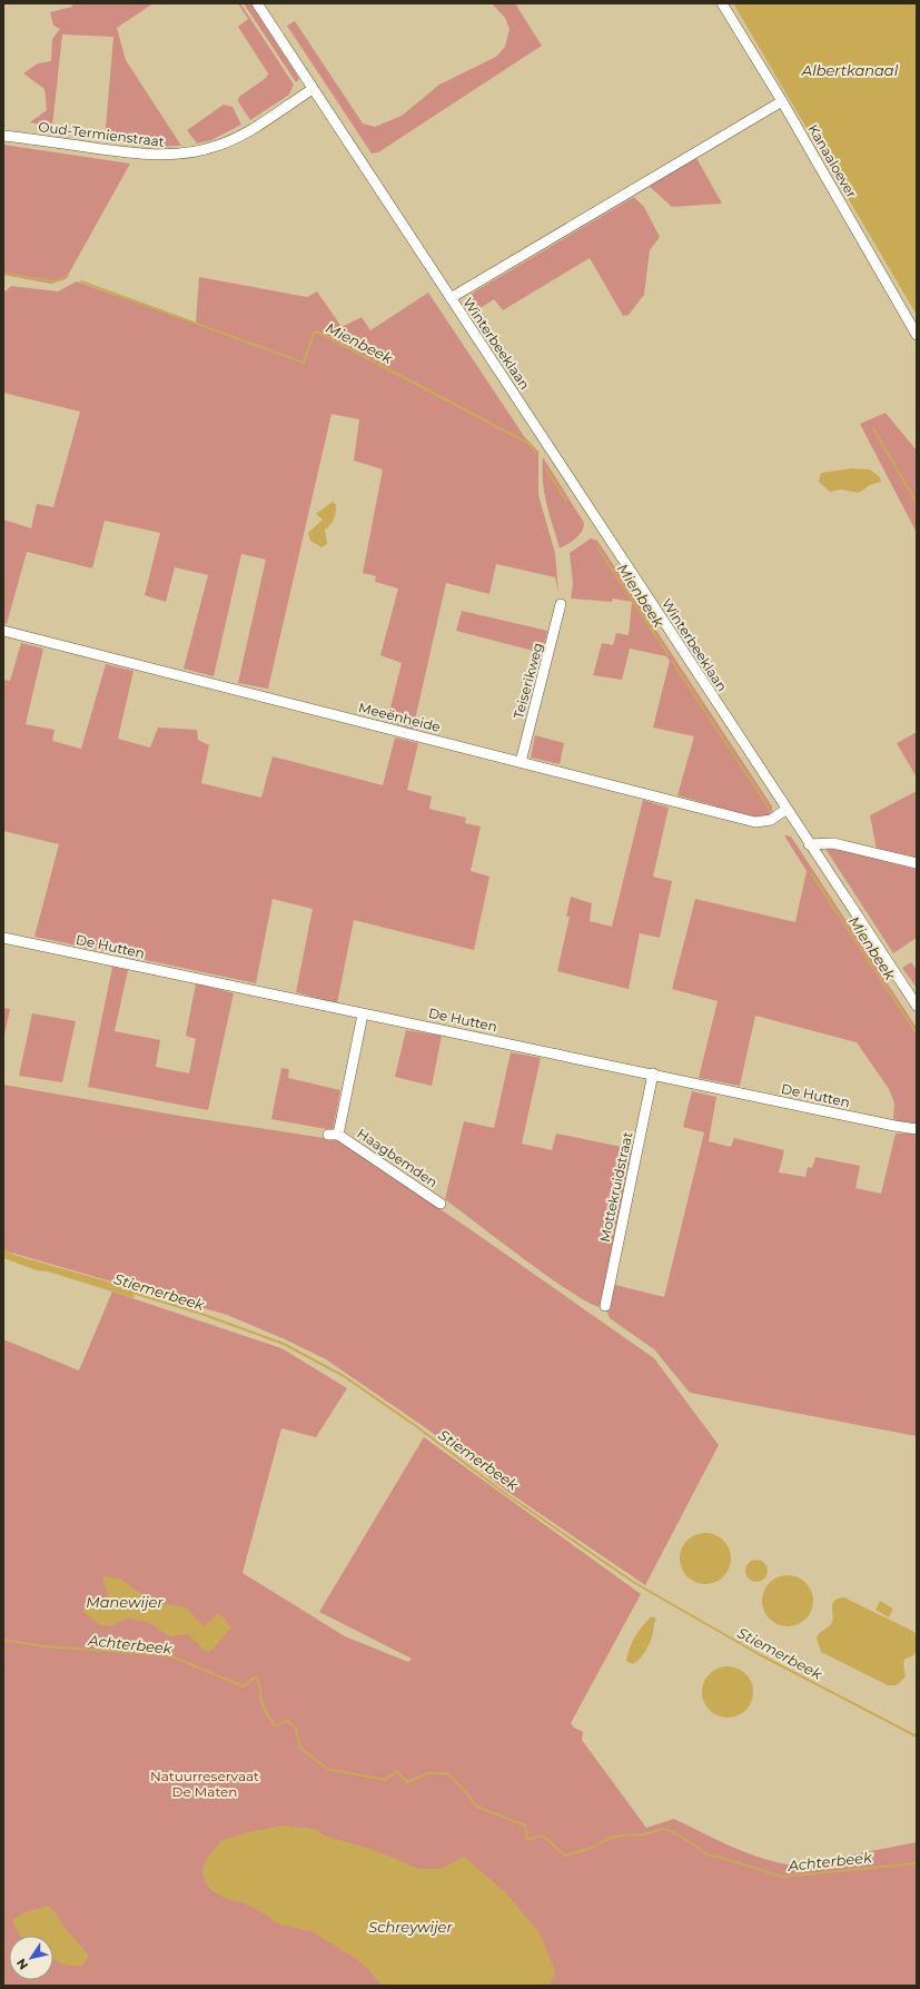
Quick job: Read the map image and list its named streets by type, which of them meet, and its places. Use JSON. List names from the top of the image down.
{
  "streets": {
    "street": [
      "Oud-Termienstraat",
      "Kanaaloever",
      "Winterbeeklaan",
      "Teiserikweg",
      "Meeënheide",
      "De Hutten",
      "Haagbemden",
      "Mottekruidstraat"
    ]
  },
  "crossings": [
    ["Oud-Termienstraat", "Winterbeeklaan"],
    ["Kanaaloever", "Winterbeeklaan"],
    ["Winterbeeklaan", "Meeënheide"],
    ["Teiserikweg", "Meeënheide"],
    ["De Hutten", "Haagbemden"],
    ["De Hutten", "Mottekruidstraat"]
  ],
  "water": [
    "Albertkanaal",
    "Mienbeek",
    "Stiemerbeek",
    "Manewijer",
    "Achterbeek",
    "Schreywijer"
  ],
  "parks": ["Natuurreservaat De Maten"],
  "north": "bottom left"
}
